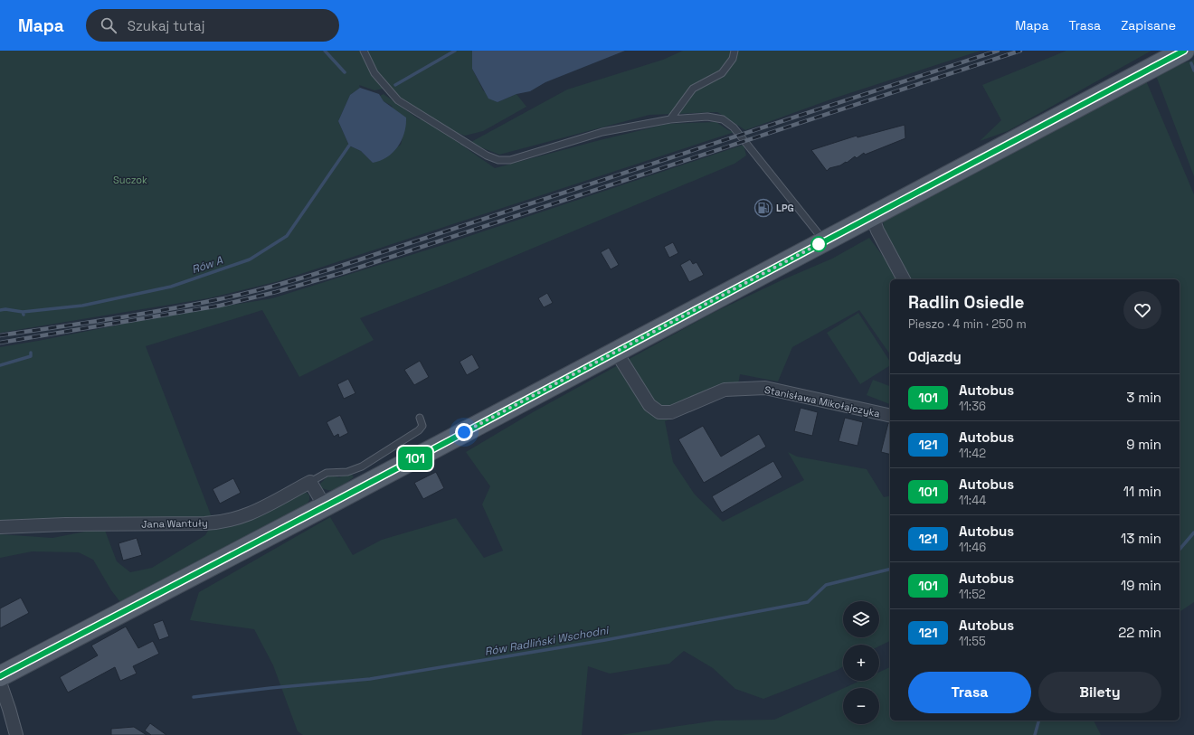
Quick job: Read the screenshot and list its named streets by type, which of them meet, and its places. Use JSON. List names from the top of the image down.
{
  "streets": {
    "street": ["Stanisława Mikołajczyka", "Jana Wantuły"]
  },
  "water": ["Rów A", "Rów Radliński Wschodni"],
  "parks": ["Suczok"],
  "places": {
    "fuel station": ["LPG"]
  },
  "lines": ["bus line 101"],
  "page": {
    "header": "Mapa",
    "search": "Szukaj tutaj",
    "nav": ["Mapa", "Trasa", "Zapisane"],
    "on_map": "101",
    "heading": [
      ["Radlin Osiedle", "Pieszo · 4 min · 250 m"],
      "Odjazdy"
    ],
    "list": [
      {
        "mark": "101",
        "name": "Autobus",
        "note": "11:36",
        "value": "3 min"
      },
      {
        "mark": "121",
        "name": "Autobus",
        "note": "11:42",
        "value": "9 min"
      },
      {
        "mark": "101",
        "name": "Autobus",
        "note": "11:44",
        "value": "11 min"
      },
      {
        "mark": "121",
        "name": "Autobus",
        "note": "11:46",
        "value": "13 min"
      },
      {
        "mark": "101",
        "name": "Autobus",
        "note": "11:52",
        "value": "19 min"
      },
      {
        "mark": "121",
        "name": "Autobus",
        "note": "11:55",
        "value": "22 min"
      }
    ],
    "map_buttons": ["+", "−"],
    "buttons": ["Trasa", "Bilety"]
  }
}
